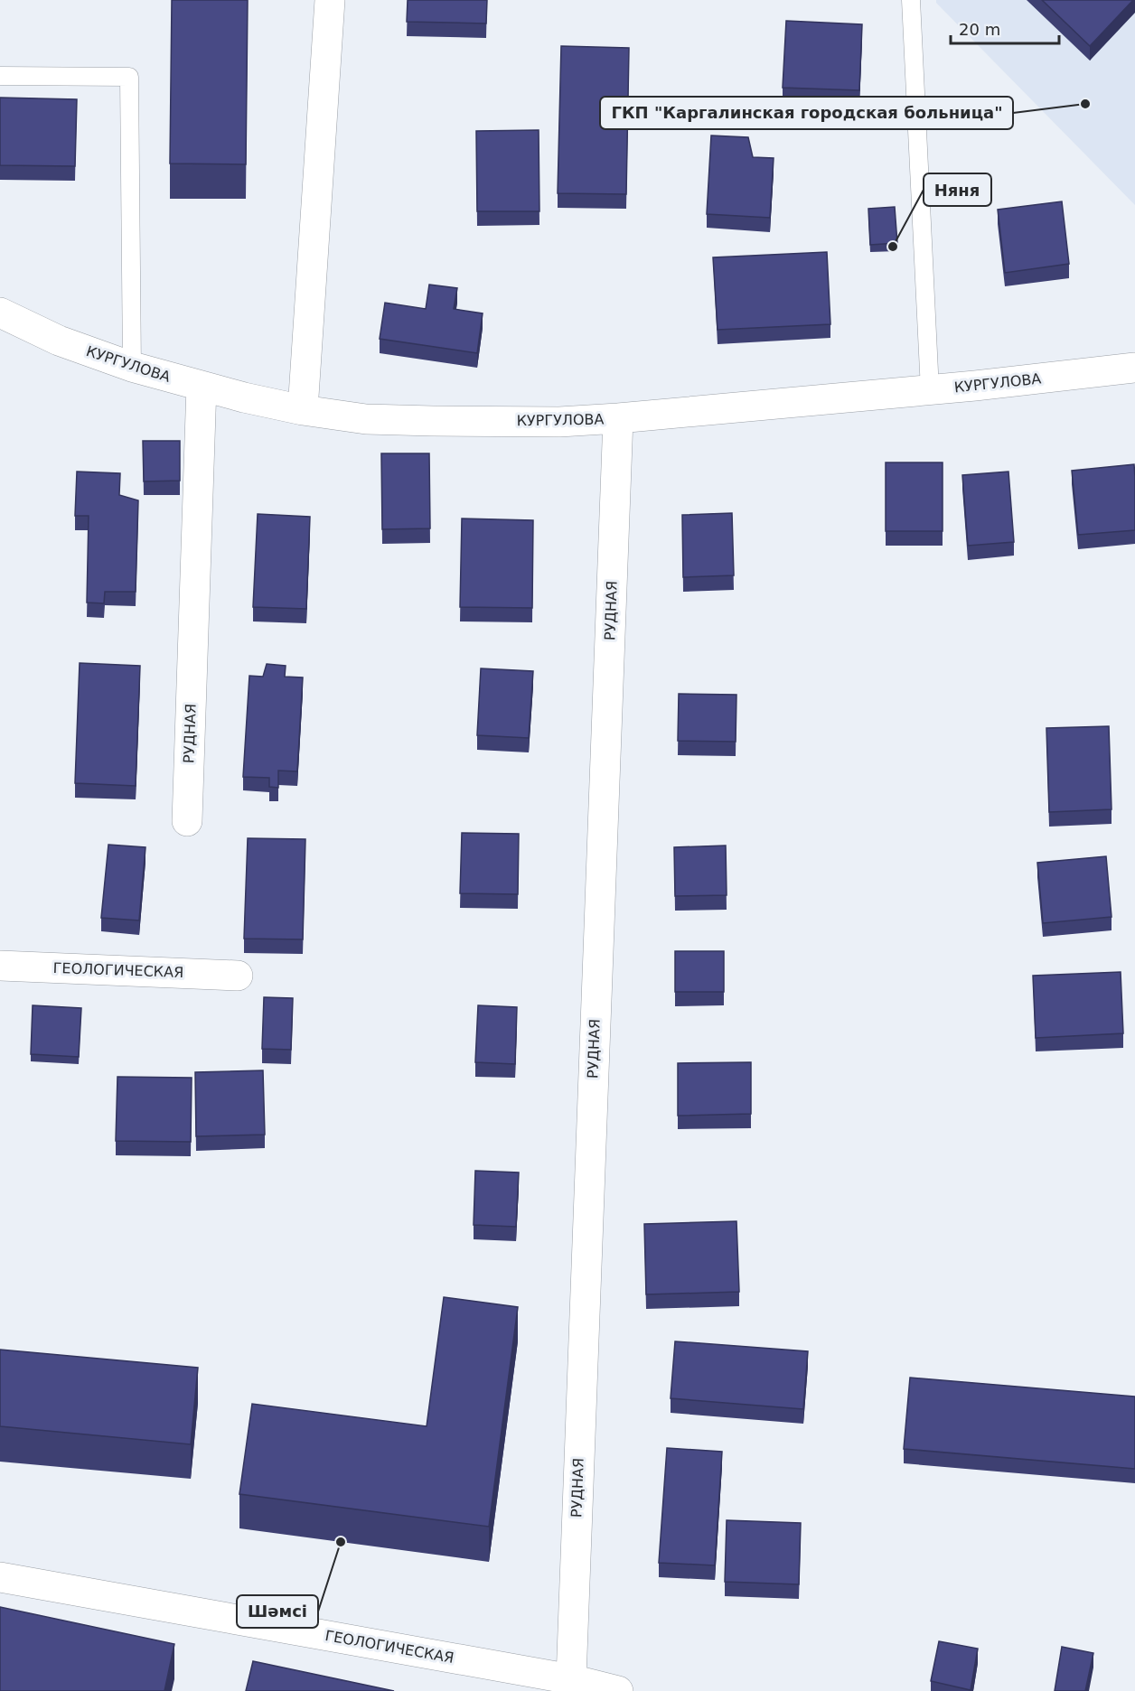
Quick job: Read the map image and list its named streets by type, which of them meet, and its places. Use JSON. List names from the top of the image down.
{
  "streets": {
    "street": ["КУРГУЛОВА", "РУДНАЯ", "ГЕОЛОГИЧЕСКАЯ"]
  },
  "crossings": [
    ["КУРГУЛОВА", "РУДНАЯ"],
    ["РУДНАЯ", "ГЕОЛОГИЧЕСКАЯ"]
  ],
  "places": ["ГКП \"Каргалинская городская больница\"", "Няня", "Шәмсі"],
  "scale_bar": "20 m"
}
